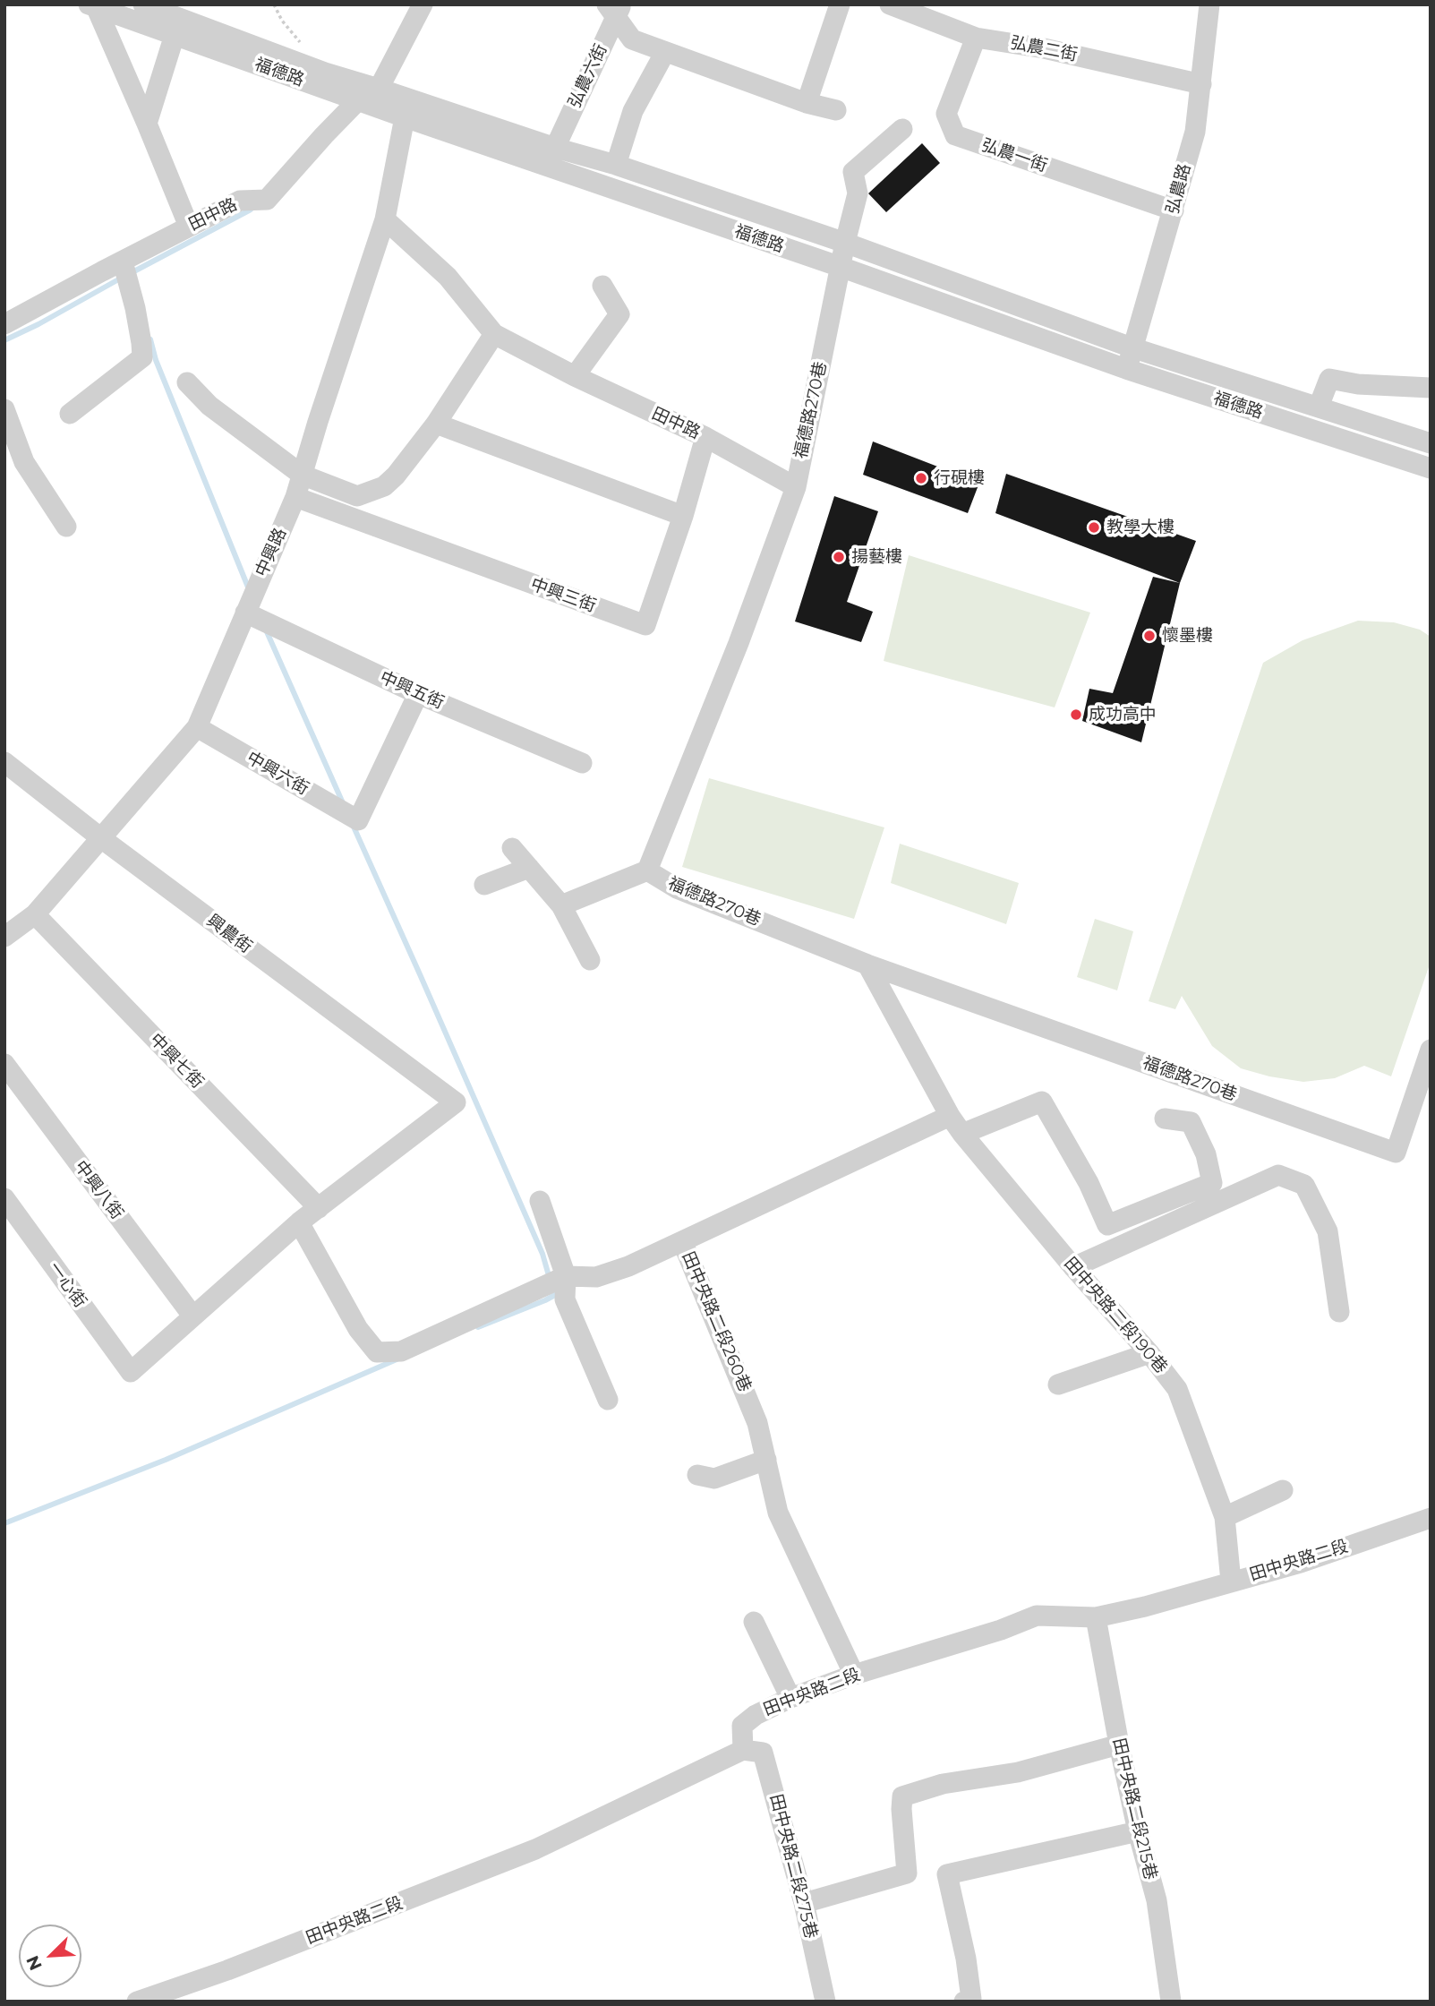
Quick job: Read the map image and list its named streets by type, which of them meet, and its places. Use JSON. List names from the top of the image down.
{
  "streets": {
    "street": [
      "弘農二街",
      "福德路",
      "弘農六街",
      "弘農一街",
      "弘農路",
      "田中路",
      "福德路270巷",
      "中興路",
      "中興三街",
      "中興五街",
      "中興六街",
      "興農街",
      "中興七街",
      "中興八街",
      "一心街",
      "田中央路二段190巷",
      "田中央路二段260巷",
      "田中央路二段",
      "田中央路二段215巷",
      "田中央路二段275巷"
    ]
  },
  "crossings": [
    ["弘農二街", "弘農一街"],
    ["弘農二街", "弘農路"],
    ["福德路", "弘農六街"],
    ["福德路", "弘農路"],
    ["福德路", "田中路"],
    ["福德路", "福德路270巷"],
    ["福德路", "中興路"],
    ["弘農一街", "弘農路"],
    ["田中路", "福德路270巷"],
    ["田中路", "中興路"],
    ["田中路", "中興三街"],
    ["福德路270巷", "田中央路二段190巷"],
    ["中興路", "中興三街"],
    ["中興路", "中興五街"],
    ["中興路", "中興六街"],
    ["中興路", "興農街"],
    ["中興路", "中興七街"],
    ["中興五街", "中興六街"],
    ["興農街", "中興七街"],
    ["中興八街", "一心街"],
    ["田中央路二段190巷", "田中央路二段"],
    ["田中央路二段260巷", "田中央路二段"],
    ["田中央路二段", "田中央路二段215巷"],
    ["田中央路二段", "田中央路二段275巷"]
  ],
  "places": [
    "行硯樓",
    "教學大樓",
    "揚藝樓",
    "懷墨樓",
    "成功高中"
  ],
  "north": "bottom left"
}
